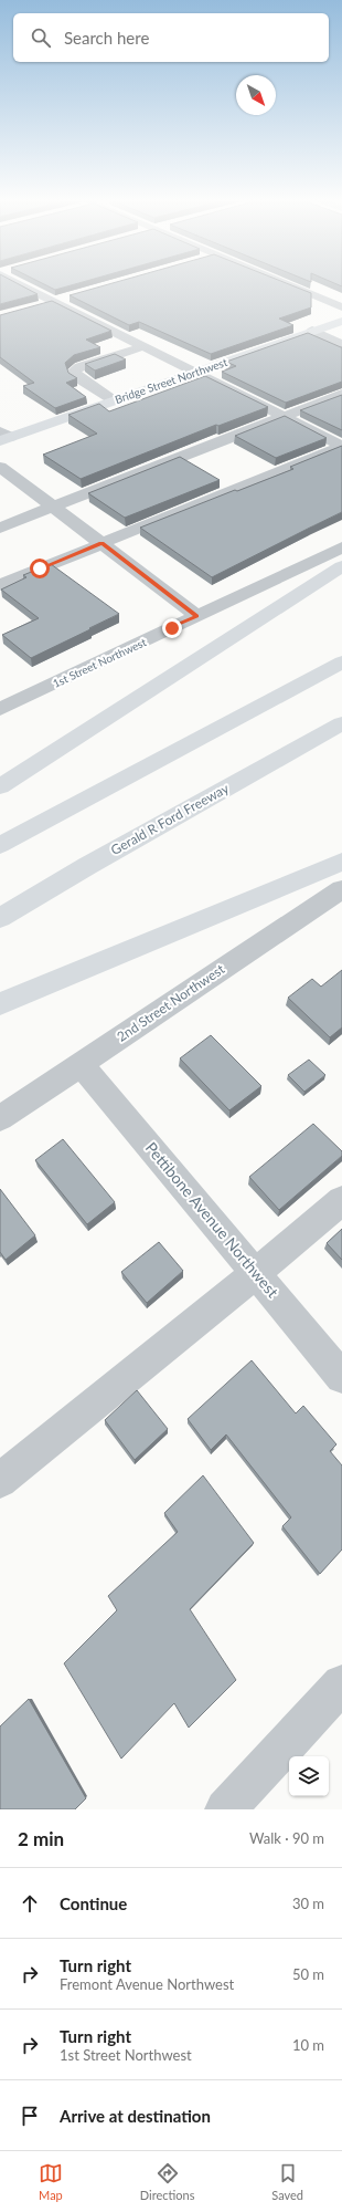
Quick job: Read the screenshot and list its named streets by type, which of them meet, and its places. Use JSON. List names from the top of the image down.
{
  "streets": {
    "main road": ["Bridge Street Northwest", "Gerald R Ford Freeway"],
    "street": ["1st Street Northwest", "2nd Street Northwest", "Pettibone Avenue Northwest"]
  },
  "crossings": [
    ["2nd Street Northwest", "Pettibone Avenue Northwest"]
  ],
  "north": "bottom right",
  "page": {
    "search": "Search here",
    "heading": ["2 min", "Walk · 90 m"],
    "list": [
      ["Continue", "30 m"],
      ["Turn right", "Fremont Avenue Northwest", "50 m"],
      ["Turn right", "1st Street Northwest", "10 m"],
      "Arrive at destination"
    ],
    "nav": ["Map", "Directions", "Saved"]
  }
}
